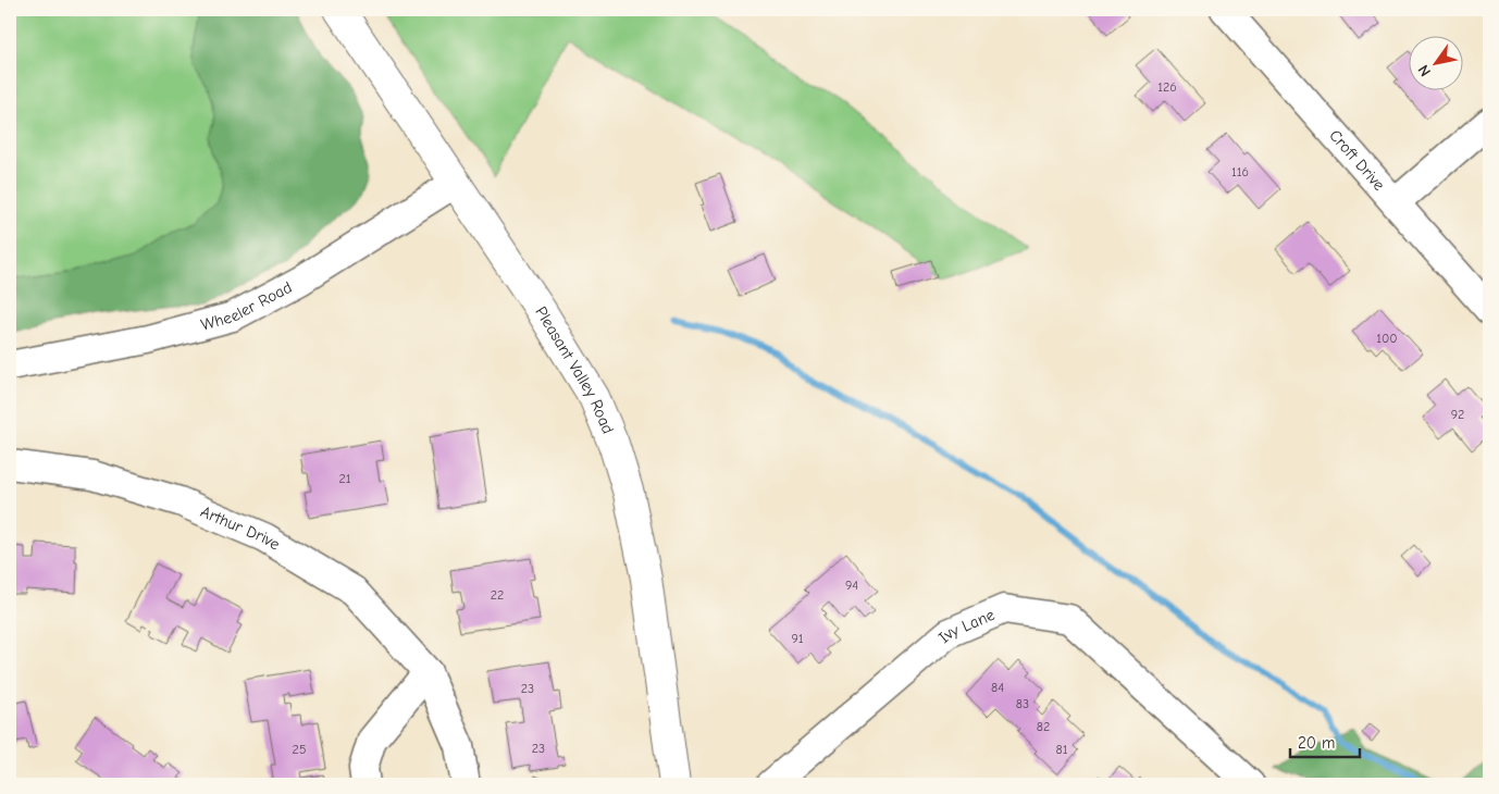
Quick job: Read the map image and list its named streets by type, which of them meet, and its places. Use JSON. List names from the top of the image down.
{
  "streets": {
    "main road": ["Pleasant Valley Road"],
    "street": [
      "Croft Drive",
      "Wheeler Road",
      "Arthur Drive",
      "Ivy Lane"
    ]
  },
  "crossings": [
    ["Wheeler Road", "Pleasant Valley Road"]
  ],
  "house_numbers": [
    "126",
    "116",
    "100",
    "92",
    "21",
    "94",
    "22",
    "91",
    "84",
    "23",
    "83",
    "82",
    "23",
    "25",
    "81"
  ],
  "scale_bar": "20 m",
  "north": "bottom left"
}
